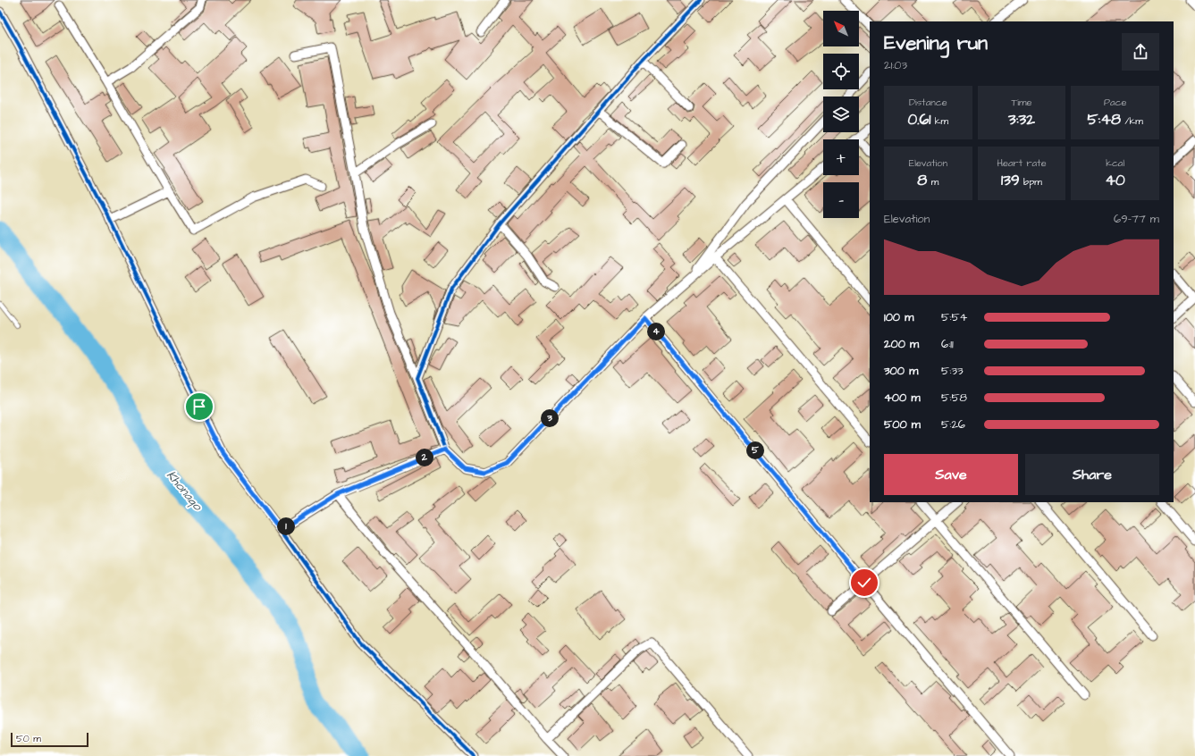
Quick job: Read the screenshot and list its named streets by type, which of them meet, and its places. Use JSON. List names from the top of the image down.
{
  "water": ["Khonaqo"],
  "scale_bar": "50 m",
  "north": "top left",
  "page": {
    "map_buttons": ["+", "−"],
    "heading": ["Evening run", "21:03"],
    "stats": [
      ["Distance", "0.61 km"],
      ["Time", "3:32"],
      ["Pace", "5:48 /km"],
      ["Elevation", "8 m"],
      ["Heart rate", "139 bpm"],
      ["kcal", "40"]
    ],
    "chart": ["Elevation", "69–77 m"],
    "list": [
      {
        "name": "100 m",
        "note": "5:54"
      },
      {
        "name": "200 m",
        "note": "6:11"
      },
      {
        "name": "300 m",
        "note": "5:33"
      },
      {
        "name": "400 m",
        "note": "5:58"
      },
      {
        "name": "500 m",
        "note": "5:26"
      }
    ],
    "pins": [
      "4",
      "3",
      "5",
      "2",
      "1"
    ],
    "buttons": ["Save", "Share"],
    "scale": "50 m"
  }
}
